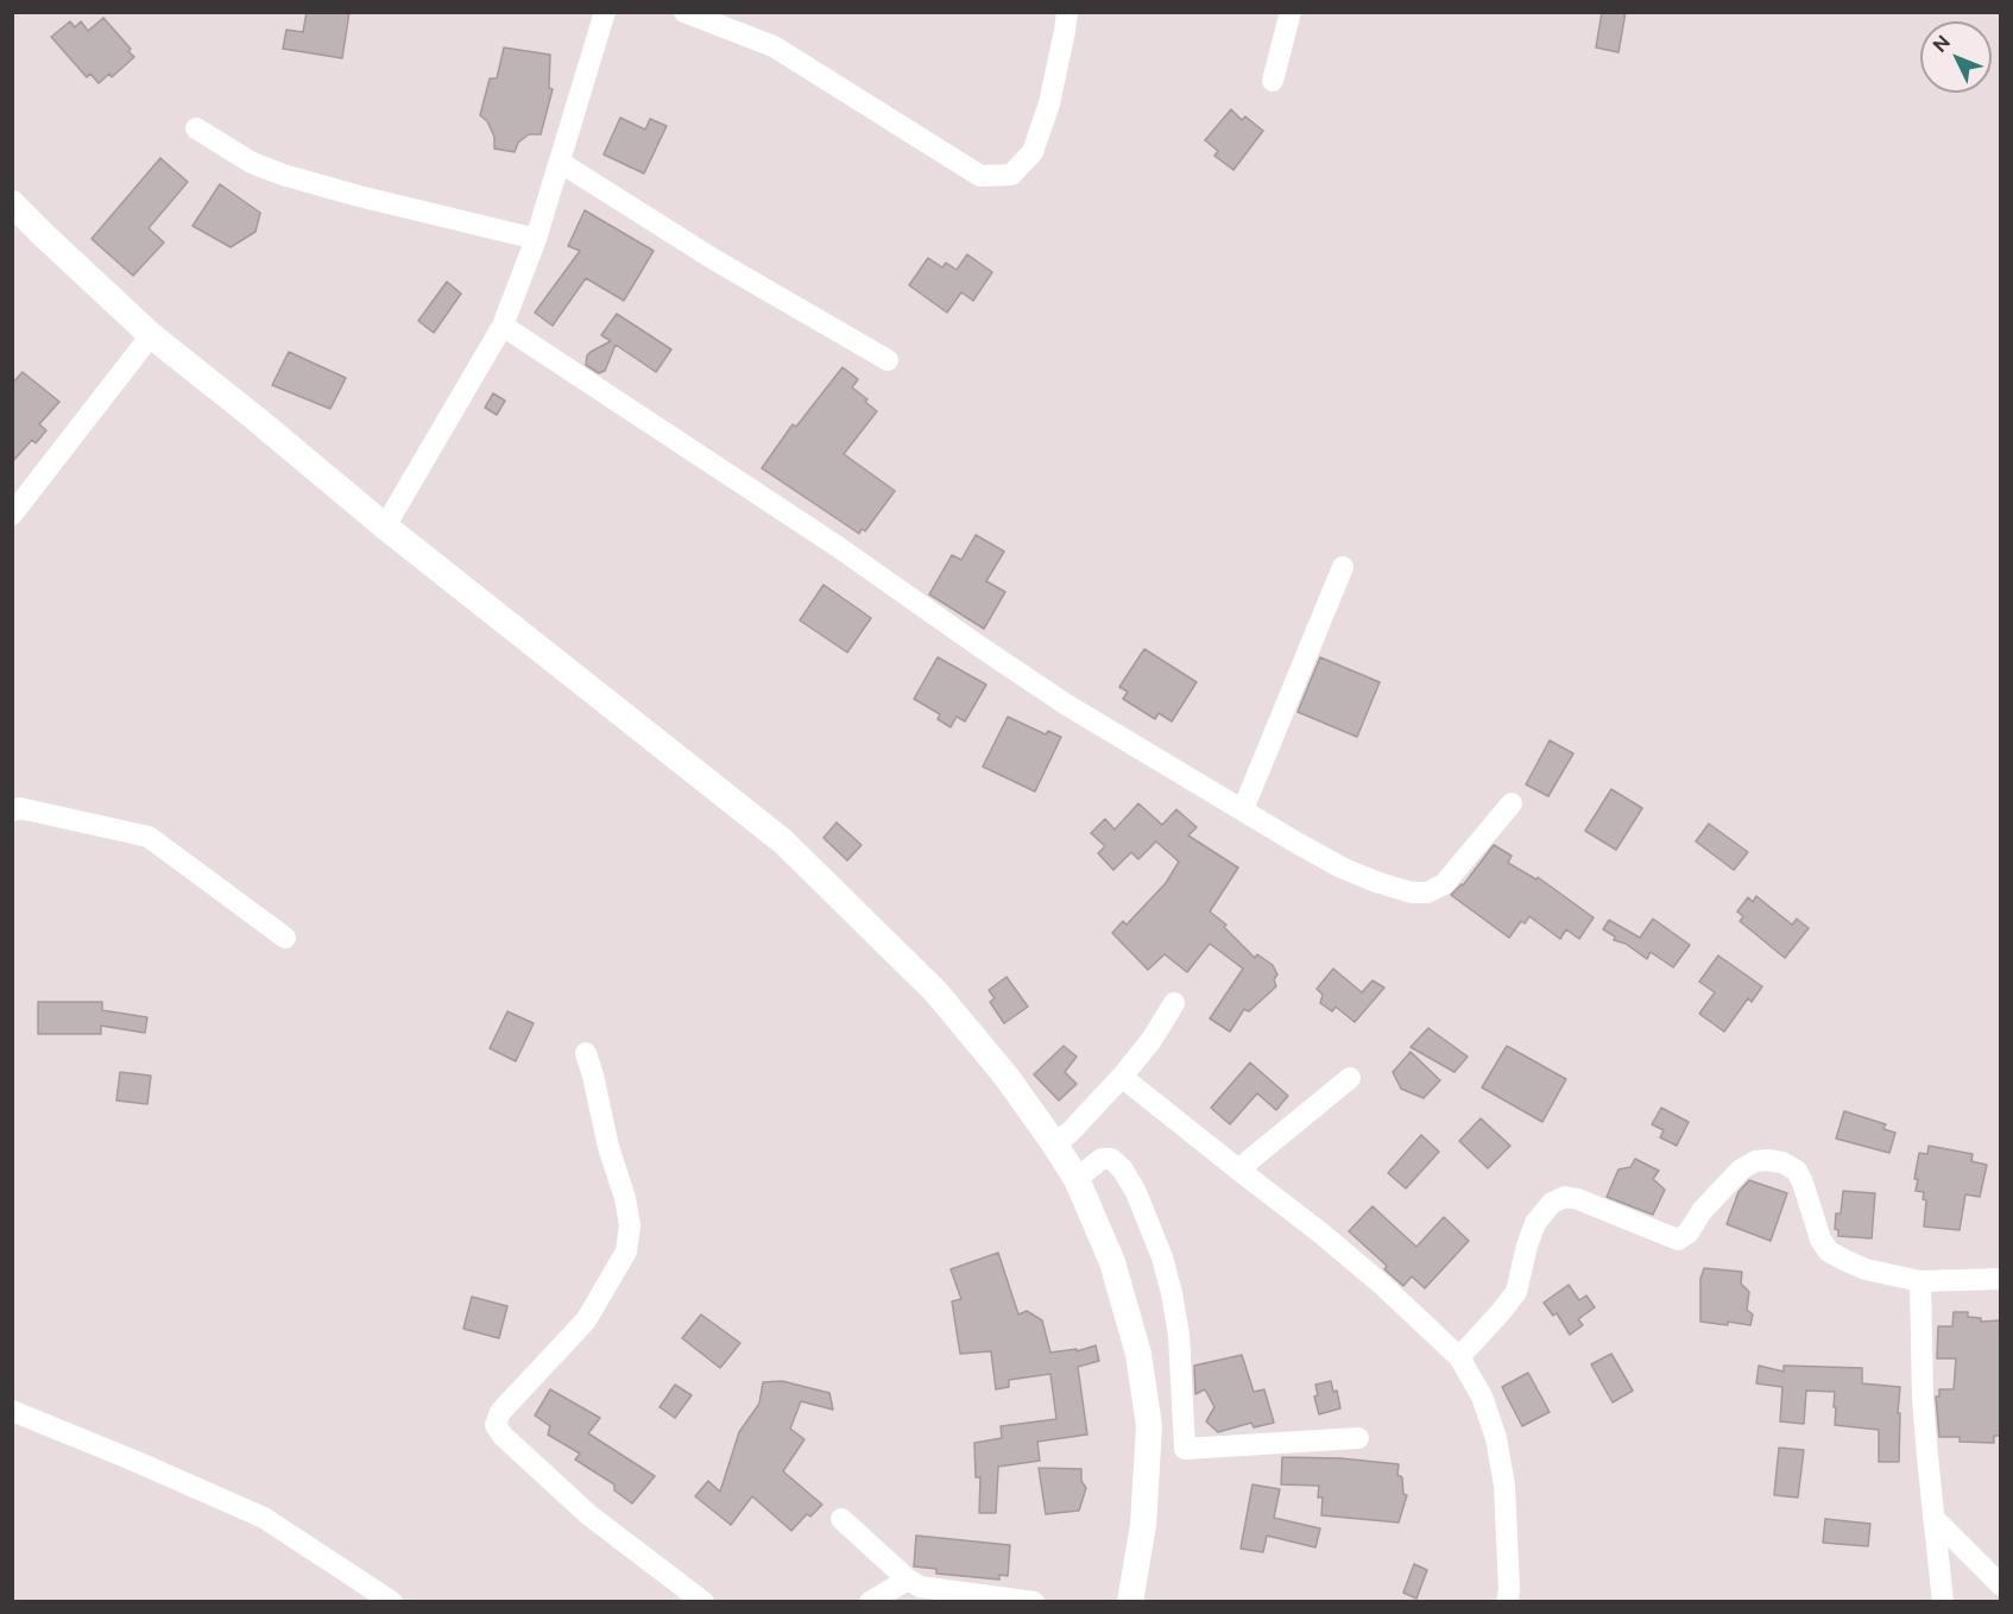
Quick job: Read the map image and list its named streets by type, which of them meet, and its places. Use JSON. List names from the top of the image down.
{
  "north": "top left"
}
